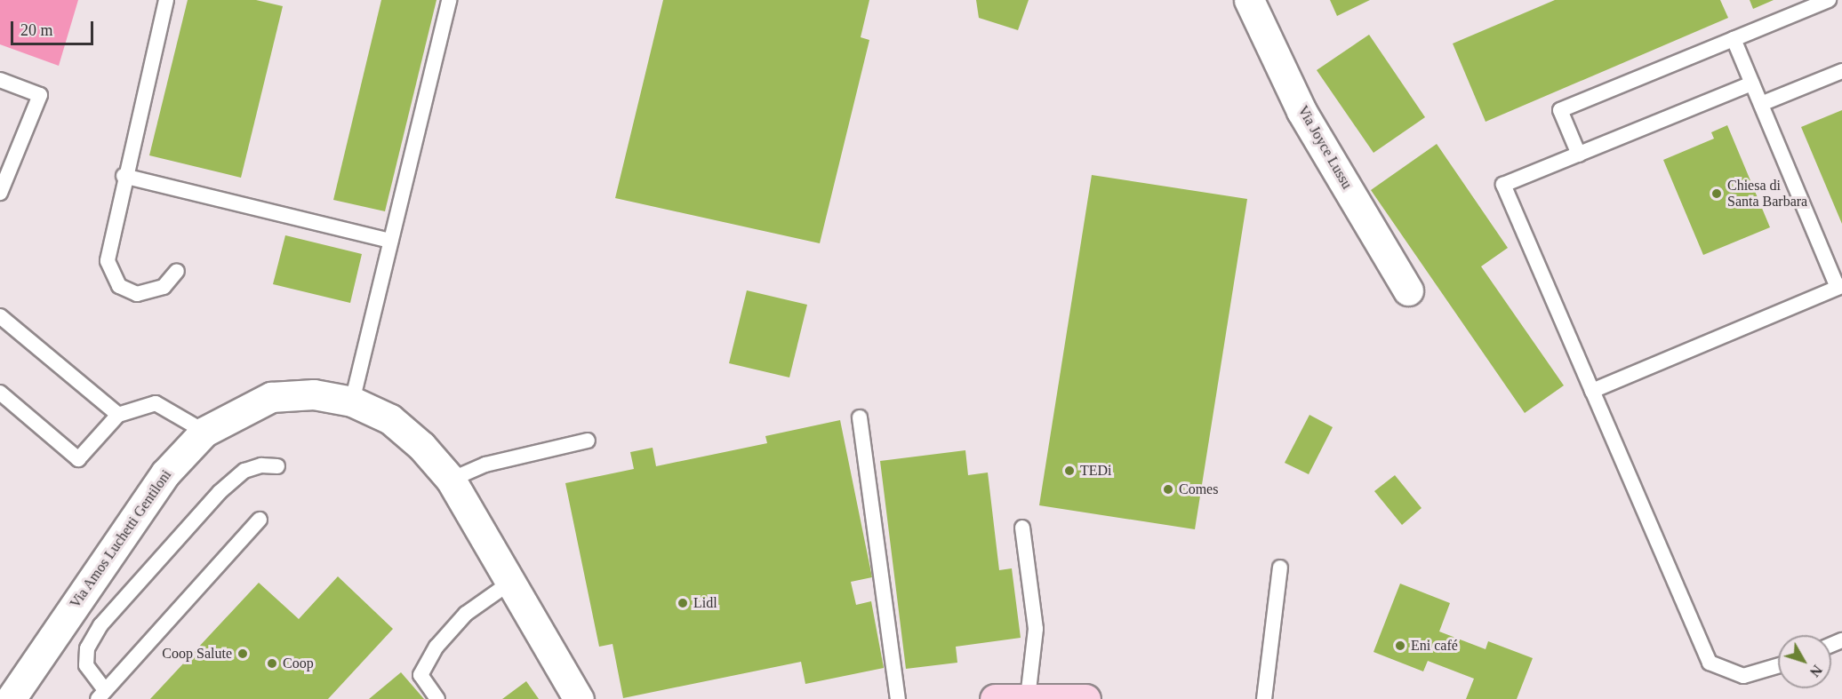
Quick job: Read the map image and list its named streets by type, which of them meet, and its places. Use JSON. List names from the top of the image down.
{
  "streets": {
    "street": ["Via Joyce Lussu", "Via Amos Luchetti Gentiloni"]
  },
  "places": [
    "Chiesa di Santa Barbara",
    "TEDi",
    "Comes",
    "Lidl",
    "Eni café",
    "Coop Salute",
    "Coop"
  ],
  "scale_bar": "20 m",
  "north": "bottom right"
}
